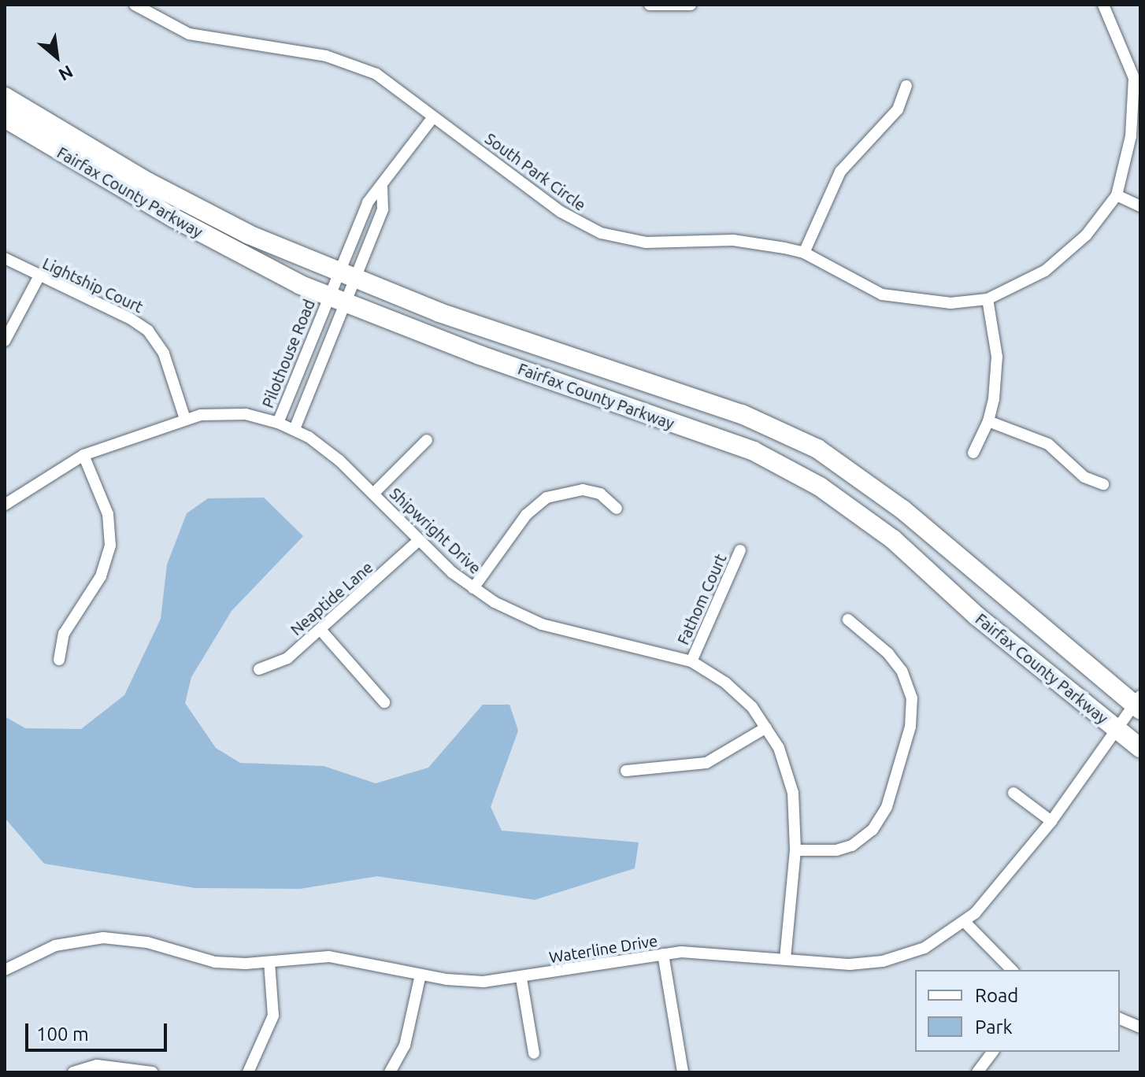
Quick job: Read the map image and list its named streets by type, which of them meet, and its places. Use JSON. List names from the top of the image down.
{
  "streets": {
    "highway": ["Fairfax County Parkway"],
    "street": [
      "South Park Circle",
      "Lightship Court",
      "Pilothouse Road",
      "Shipwright Drive",
      "Neaptide Lane",
      "Fathom Court",
      "Waterline Drive"
    ]
  },
  "crossings": [
    ["Fairfax County Parkway", "Pilothouse Road"],
    ["Fairfax County Parkway", "Waterline Drive"],
    ["Lightship Court", "Shipwright Drive"],
    ["Pilothouse Road", "Shipwright Drive"],
    ["Shipwright Drive", "Neaptide Lane"],
    ["Shipwright Drive", "Fathom Court"],
    ["Shipwright Drive", "Waterline Drive"]
  ],
  "legend": ["Road", "Park"],
  "scale_bar": "100 m",
  "north": "bottom right"
}
